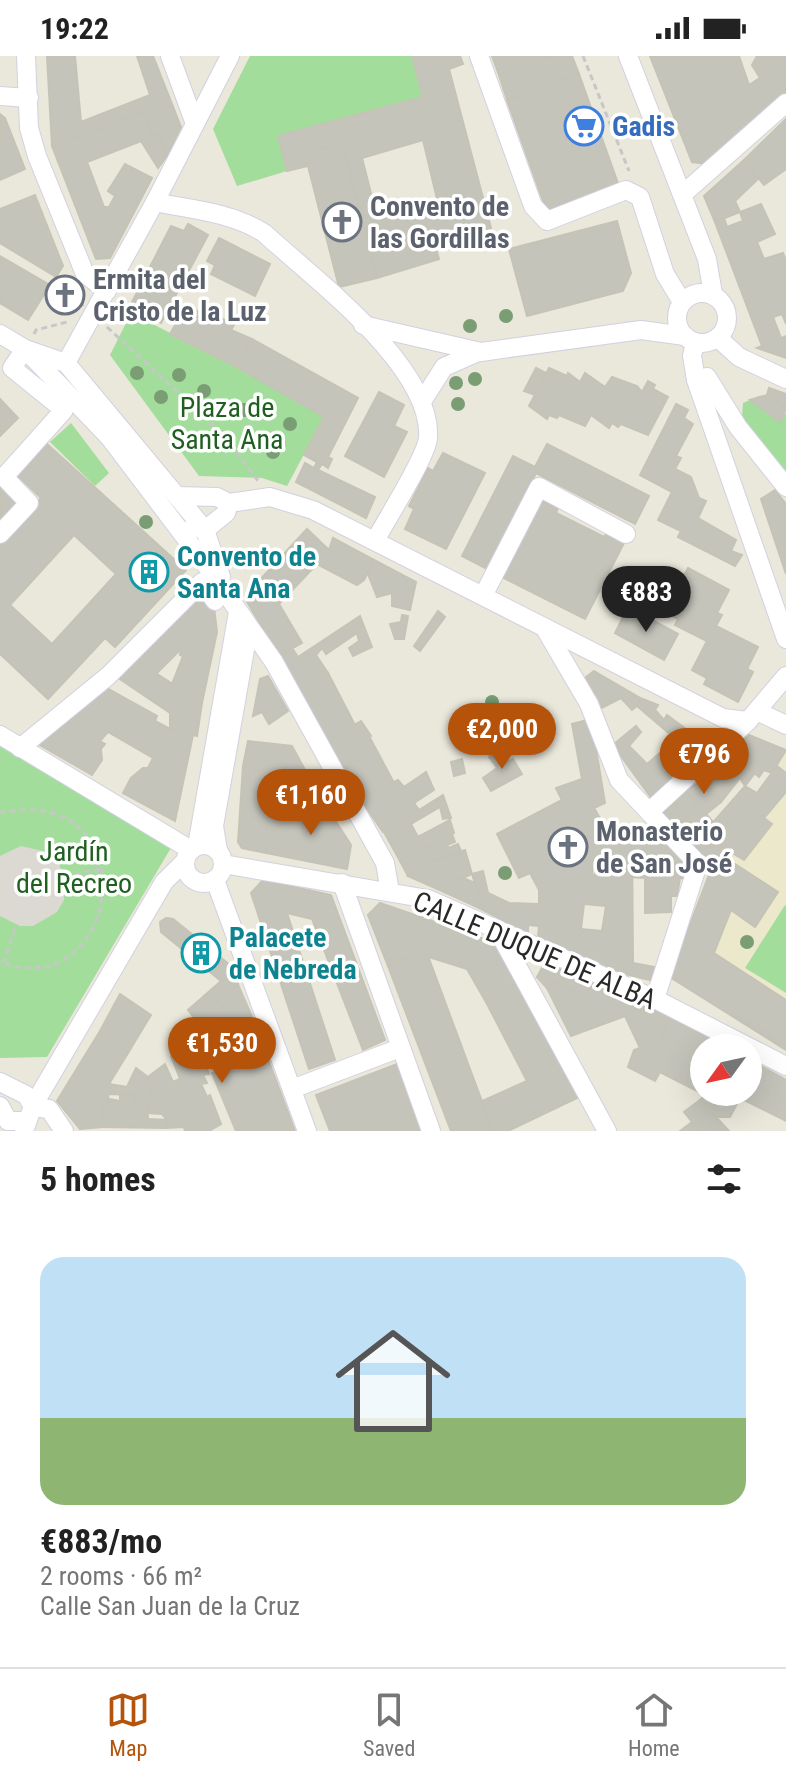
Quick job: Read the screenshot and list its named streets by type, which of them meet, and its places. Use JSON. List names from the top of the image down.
{
  "streets": {
    "street": ["CALLE DUQUE DE ALBA"]
  },
  "parks": ["Plaza de Santa Ana", "Jardín del Recreo"],
  "places": {
    "supermarket": ["Gadis"],
    "church": ["Convento de las Gordillas", "Ermita del Cristo de la Luz", "Monasterio de San José"],
    "building": ["Convento de Santa Ana", "Palacete de Nebreda"]
  },
  "north": "bottom left",
  "page": {
    "status": "19:22",
    "price": [
      "€883",
      "€2,000",
      "€796",
      "€1,160",
      "€1,530"
    ],
    "heading": "5 homes",
    "list": [
      {
        "name": "€883/mo",
        "note": "2 rooms · 66 m² · Calle San Juan de la Cruz"
      }
    ],
    "tabs": ["Map", "Saved", "Home"]
  }
}
